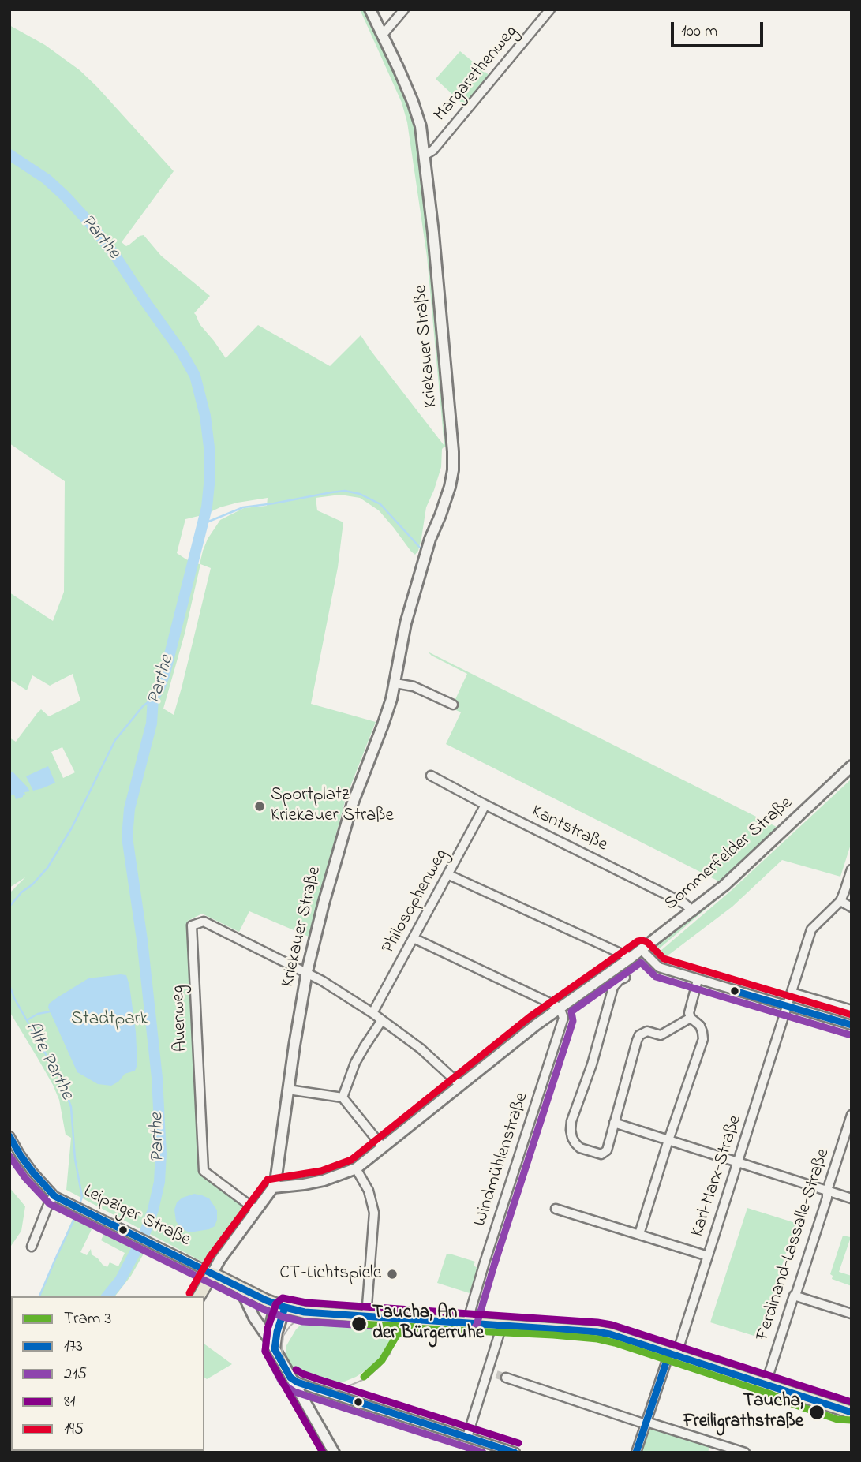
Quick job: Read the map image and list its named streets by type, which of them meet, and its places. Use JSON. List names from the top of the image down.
{
  "streets": {
    "main road": ["Leipziger Straße"],
    "street": [
      "Margarethenweg",
      "Kriekauer Straße",
      "Kantstraße",
      "Sommerfelder Straße",
      "Philosophenweg",
      "Auenweg",
      "Windmühlenstraße",
      "Karl-Marx-Straße",
      "Ferdinand-Lassalle-Straße"
    ]
  },
  "crossings": [
    ["Margarethenweg", "Kriekauer Straße"],
    ["Kriekauer Straße", "Sommerfelder Straße"],
    ["Kriekauer Straße", "Auenweg"],
    ["Kantstraße", "Sommerfelder Straße"],
    ["Kantstraße", "Philosophenweg"],
    ["Sommerfelder Straße", "Windmühlenstraße"],
    ["Windmühlenstraße", "Leipziger Straße"],
    ["Karl-Marx-Straße", "Leipziger Straße"],
    ["Leipziger Straße", "Ferdinand-Lassalle-Straße"]
  ],
  "water": ["Parthe", "Alte Parthe"],
  "parks": ["Stadtpark"],
  "places": [
    "Sportplatz Kriekauer Straße",
    "CT-Lichtspiele",
    "Taucha, An der Bürgerruhe",
    "Taucha, Freiligrathstraße"
  ],
  "lines": [
    "transit line 195",
    "transit line 215",
    "transit line 173",
    "transit line 81",
    "tram line 3"
  ],
  "legend": [
    "Tram 3",
    "173",
    "215",
    "81",
    "195"
  ],
  "scale_bar": "100 m"
}
